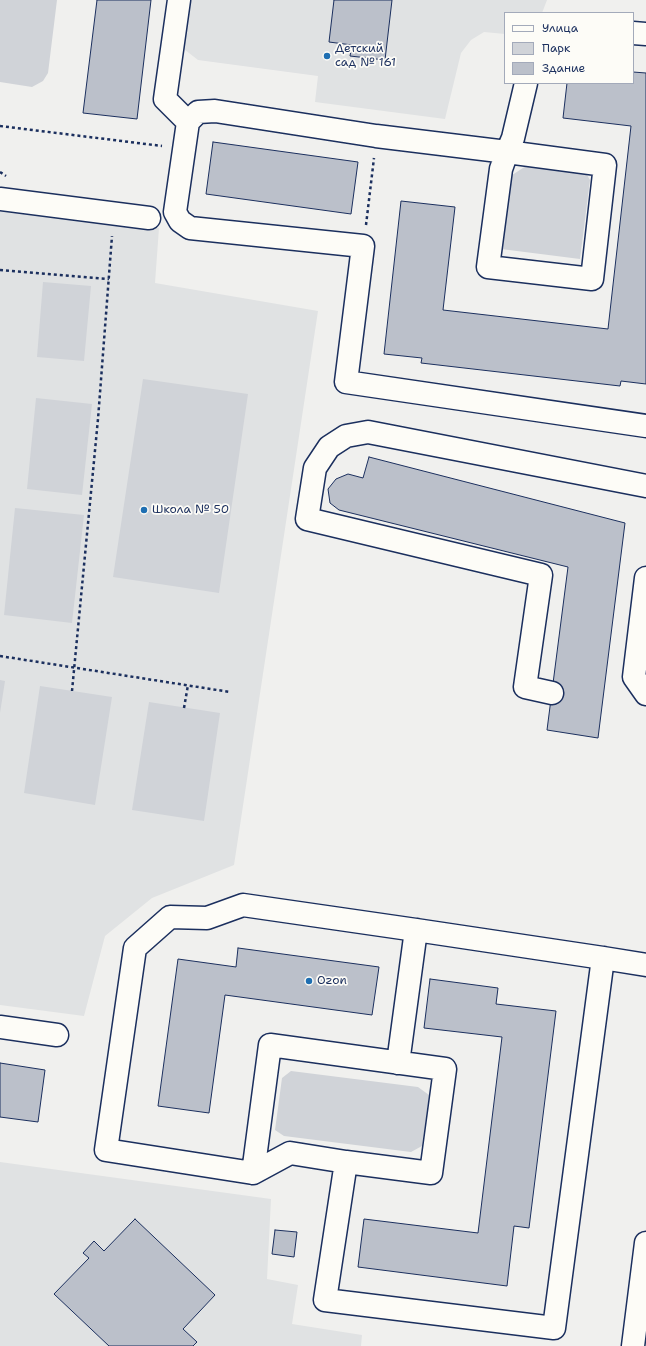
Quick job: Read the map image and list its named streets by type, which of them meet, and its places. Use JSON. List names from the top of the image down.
{
  "places": ["Детский сад № 161", "Школа № 50", "Ozon"],
  "legend": ["Улица", "Парк", "Здание"]
}
